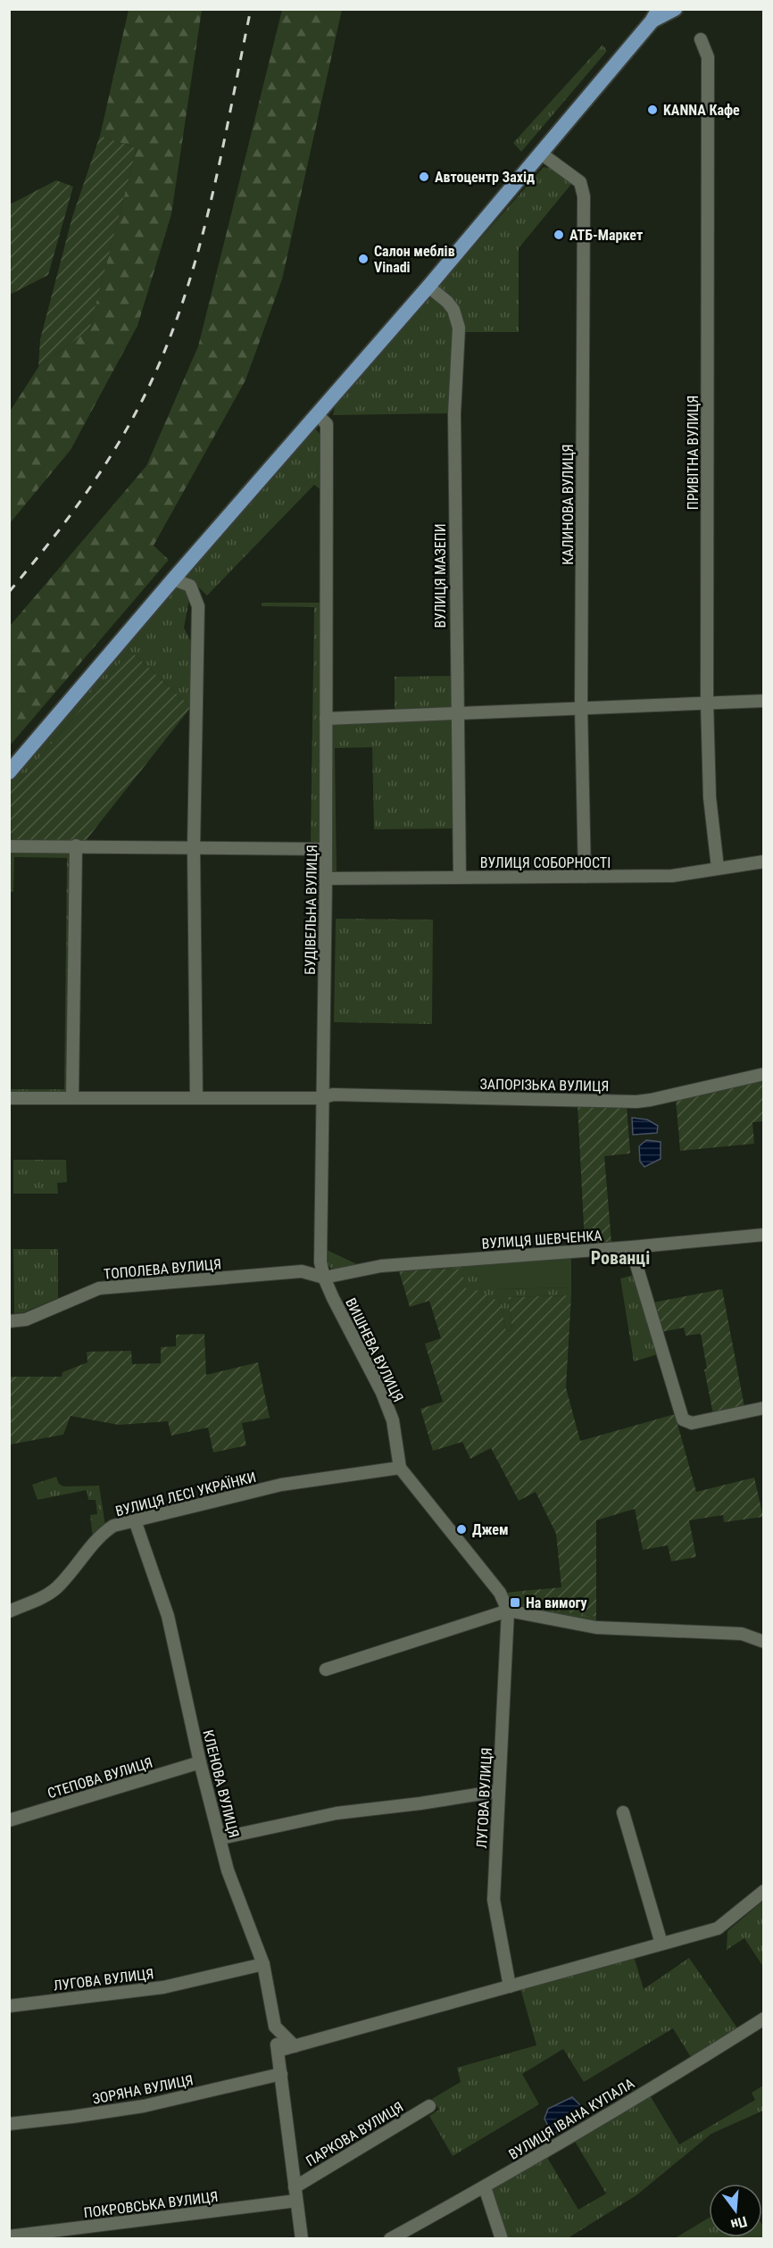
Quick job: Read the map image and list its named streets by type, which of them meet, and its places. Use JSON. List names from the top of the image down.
{
  "streets": {
    "street": [
      "ПРИВІТНА ВУЛИЦЯ",
      "КАЛИНОВА ВУЛИЦЯ",
      "ВУЛИЦЯ МАЗЕПИ",
      "ВУЛИЦЯ СОБОРНОСТІ",
      "БУДІВЕЛЬНА ВУЛИЦЯ",
      "ЗАПОРІЗЬКА ВУЛИЦЯ",
      "ВУЛИЦЯ ШЕВЧЕНКА",
      "ТОПОЛЕВА ВУЛИЦЯ",
      "ВИШНЕВА ВУЛИЦЯ",
      "ВУЛИЦЯ ЛЕСІ УКРАЇНКИ",
      "СТЕПОВА ВУЛИЦЯ",
      "КЛЕНОВА ВУЛИЦЯ",
      "ЛУГОВА ВУЛИЦЯ",
      "ЗОРЯНА ВУЛИЦЯ",
      "ВУЛИЦЯ ІВАНА КУПАЛА",
      "ПАРКОВА ВУЛИЦЯ",
      "ПОКРОВСЬКА ВУЛИЦЯ"
    ]
  },
  "crossings": [
    ["ПРИВІТНА ВУЛИЦЯ", "ВУЛИЦЯ СОБОРНОСТІ"],
    ["КАЛИНОВА ВУЛИЦЯ", "ВУЛИЦЯ СОБОРНОСТІ"],
    ["ВУЛИЦЯ МАЗЕПИ", "ВУЛИЦЯ СОБОРНОСТІ"],
    ["ВУЛИЦЯ СОБОРНОСТІ", "БУДІВЕЛЬНА ВУЛИЦЯ"],
    ["БУДІВЕЛЬНА ВУЛИЦЯ", "ЗАПОРІЗЬКА ВУЛИЦЯ"],
    ["БУДІВЕЛЬНА ВУЛИЦЯ", "ВИШНЕВА ВУЛИЦЯ"],
    ["ЗАПОРІЗЬКА ВУЛИЦЯ", "ВИШНЕВА ВУЛИЦЯ"],
    ["ВУЛИЦЯ ШЕВЧЕНКА", "ТОПОЛЕВА ВУЛИЦЯ"],
    ["ВУЛИЦЯ ШЕВЧЕНКА", "ВИШНЕВА ВУЛИЦЯ"],
    ["ТОПОЛЕВА ВУЛИЦЯ", "ВИШНЕВА ВУЛИЦЯ"],
    ["ВИШНЕВА ВУЛИЦЯ", "ВУЛИЦЯ ЛЕСІ УКРАЇНКИ"],
    ["ВИШНЕВА ВУЛИЦЯ", "ЛУГОВА ВУЛИЦЯ"],
    ["ВУЛИЦЯ ЛЕСІ УКРАЇНКИ", "КЛЕНОВА ВУЛИЦЯ"],
    ["СТЕПОВА ВУЛИЦЯ", "КЛЕНОВА ВУЛИЦЯ"],
    ["КЛЕНОВА ВУЛИЦЯ", "ЛУГОВА ВУЛИЦЯ"],
    ["КЛЕНОВА ВУЛИЦЯ", "ЗОРЯНА ВУЛИЦЯ"],
    ["КЛЕНОВА ВУЛИЦЯ", "ПАРКОВА ВУЛИЦЯ"],
    ["КЛЕНОВА ВУЛИЦЯ", "ПОКРОВСЬКА ВУЛИЦЯ"]
  ],
  "districts": ["Рованці"],
  "places": {
    "other": [
      "KANNA Кафе",
      "Автоцентр Захід",
      "АТБ-Маркет",
      "Салон меблів Vinadi",
      "Джем"
    ],
    "transit": ["На вимогу"]
  },
  "north": "bottom"
}
